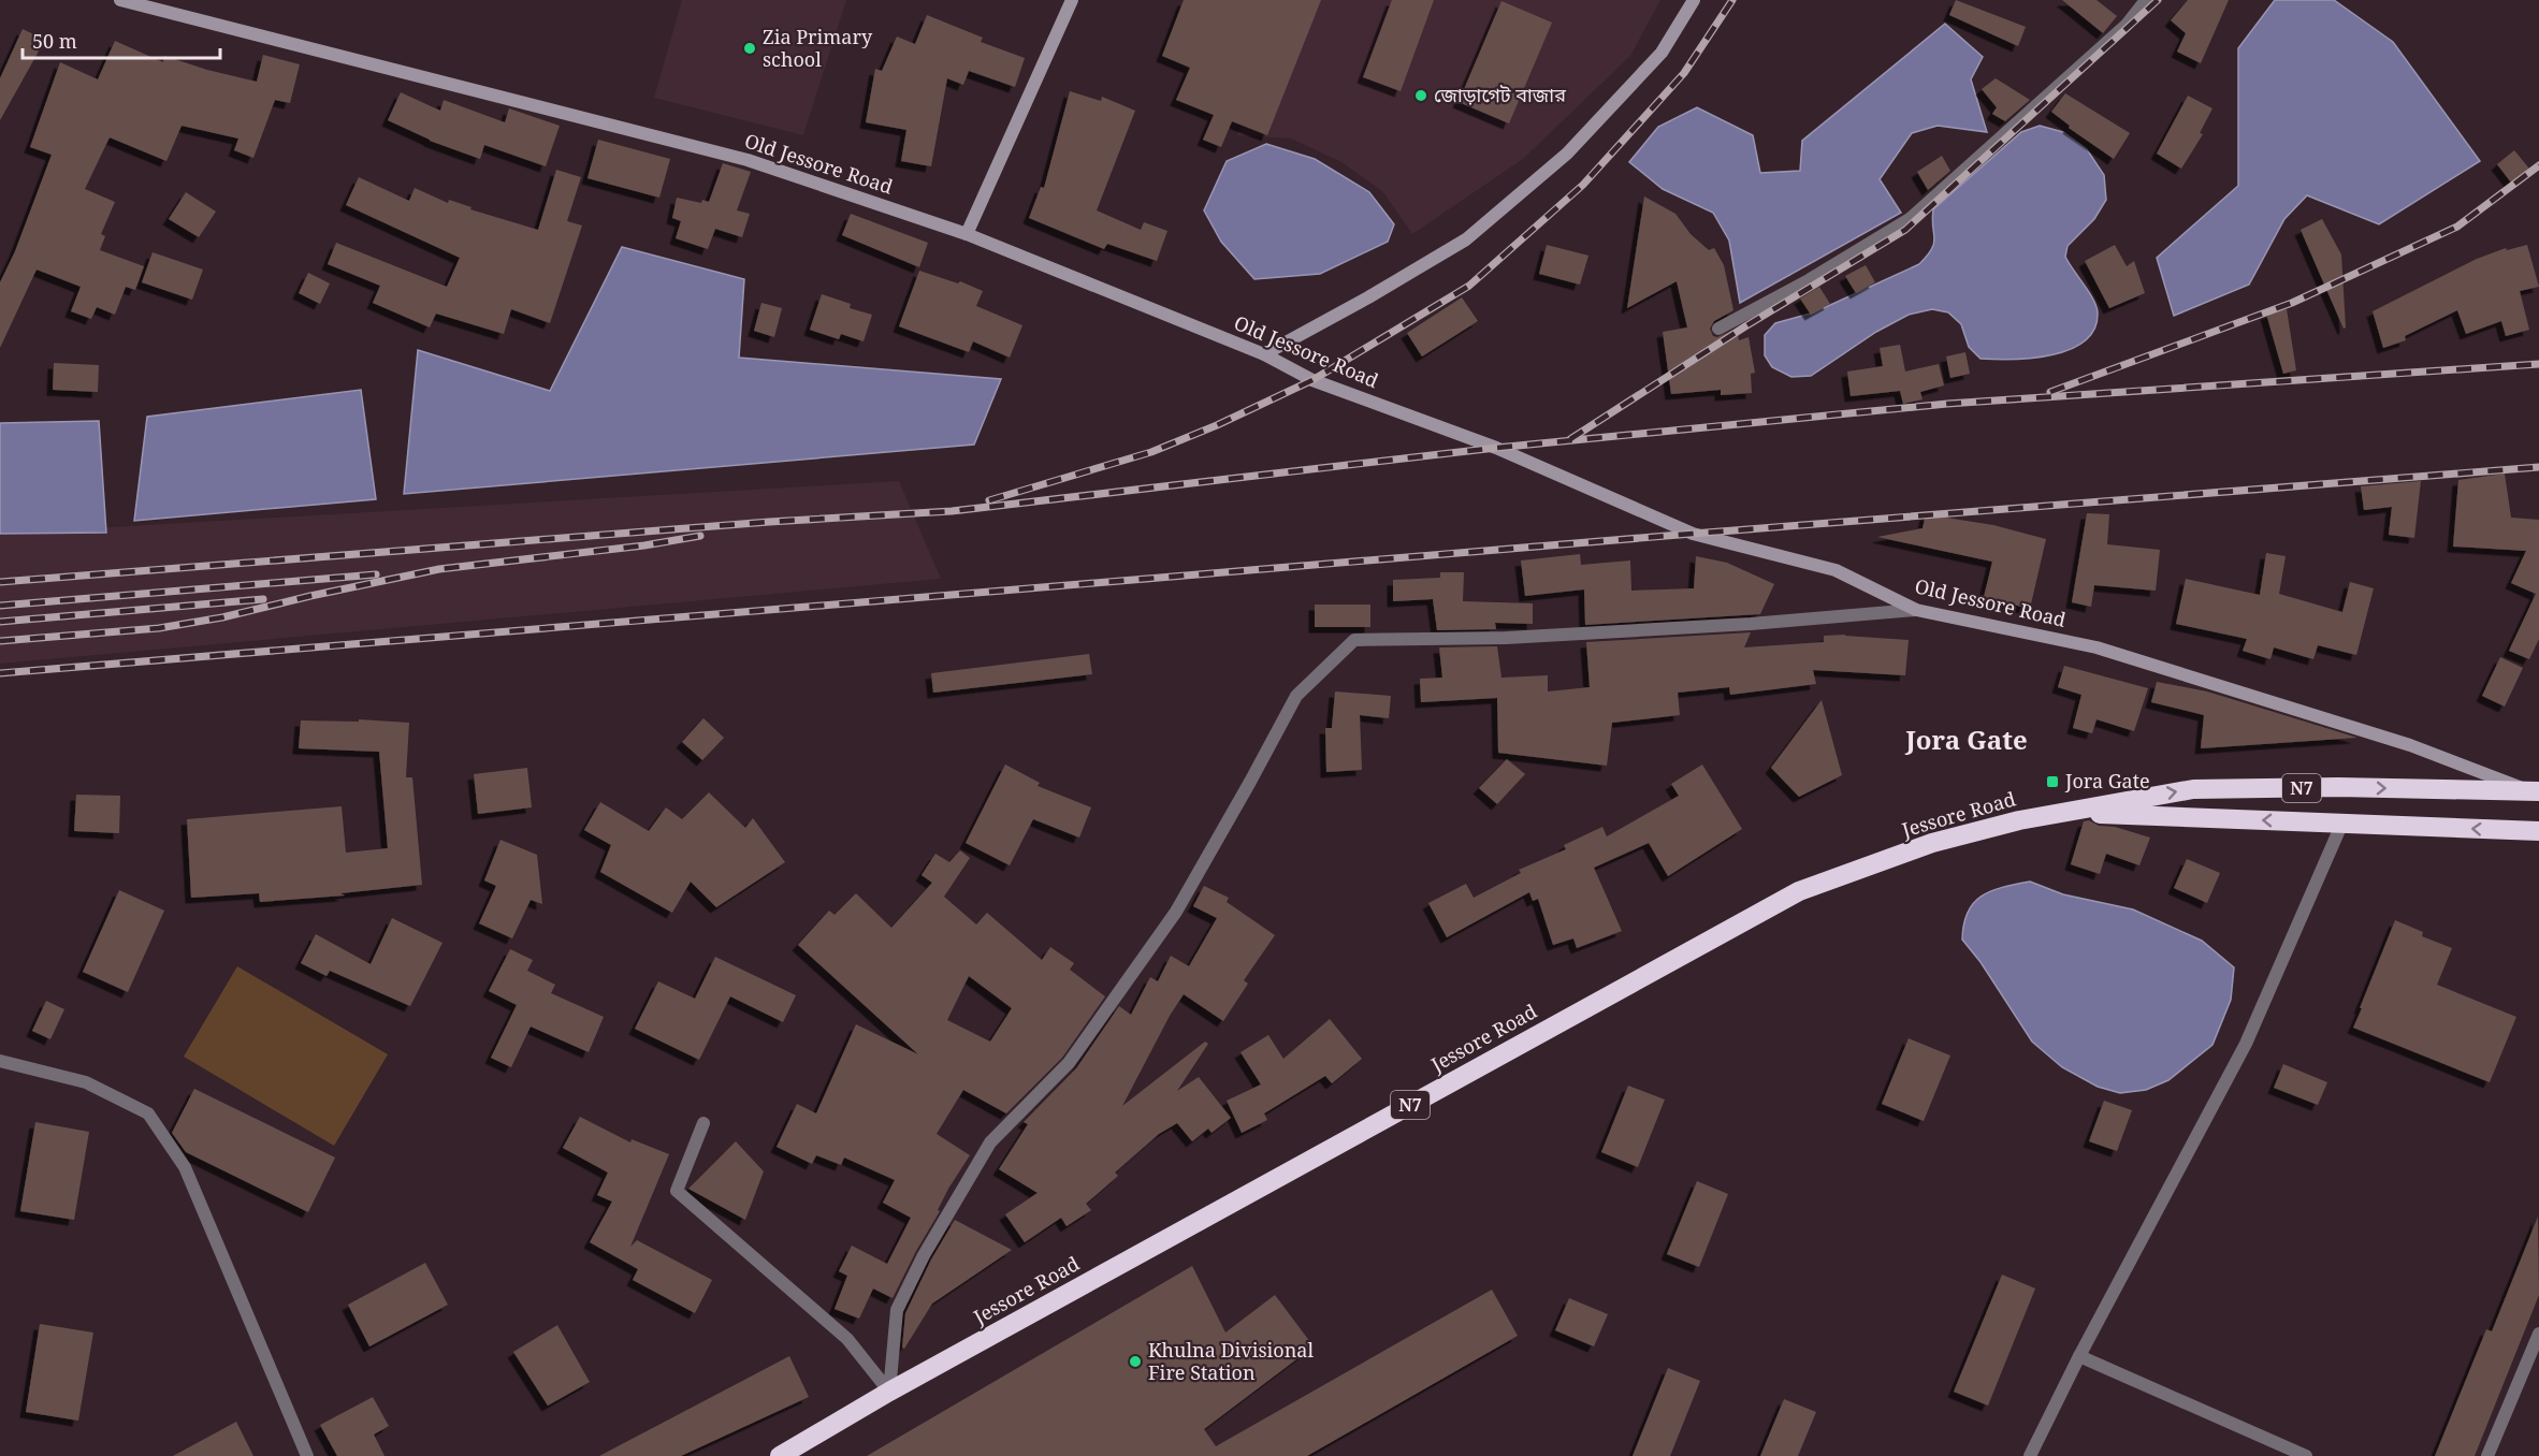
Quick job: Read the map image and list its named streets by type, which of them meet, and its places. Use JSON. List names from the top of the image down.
{
  "streets": {
    "highway": ["N7", "Jessore Road"],
    "main road": ["Old Jessore Road"]
  },
  "crossings": [
    ["Old Jessore Road", "Jessore Road"]
  ],
  "districts": ["Jora Gate"],
  "places": {
    "other": ["Zia Primary school", "জোড়াগেট বাজার", "Khulna Divisional Fire Station"],
    "transit": ["Jora Gate"]
  },
  "scale_bar": "50 m"
}
